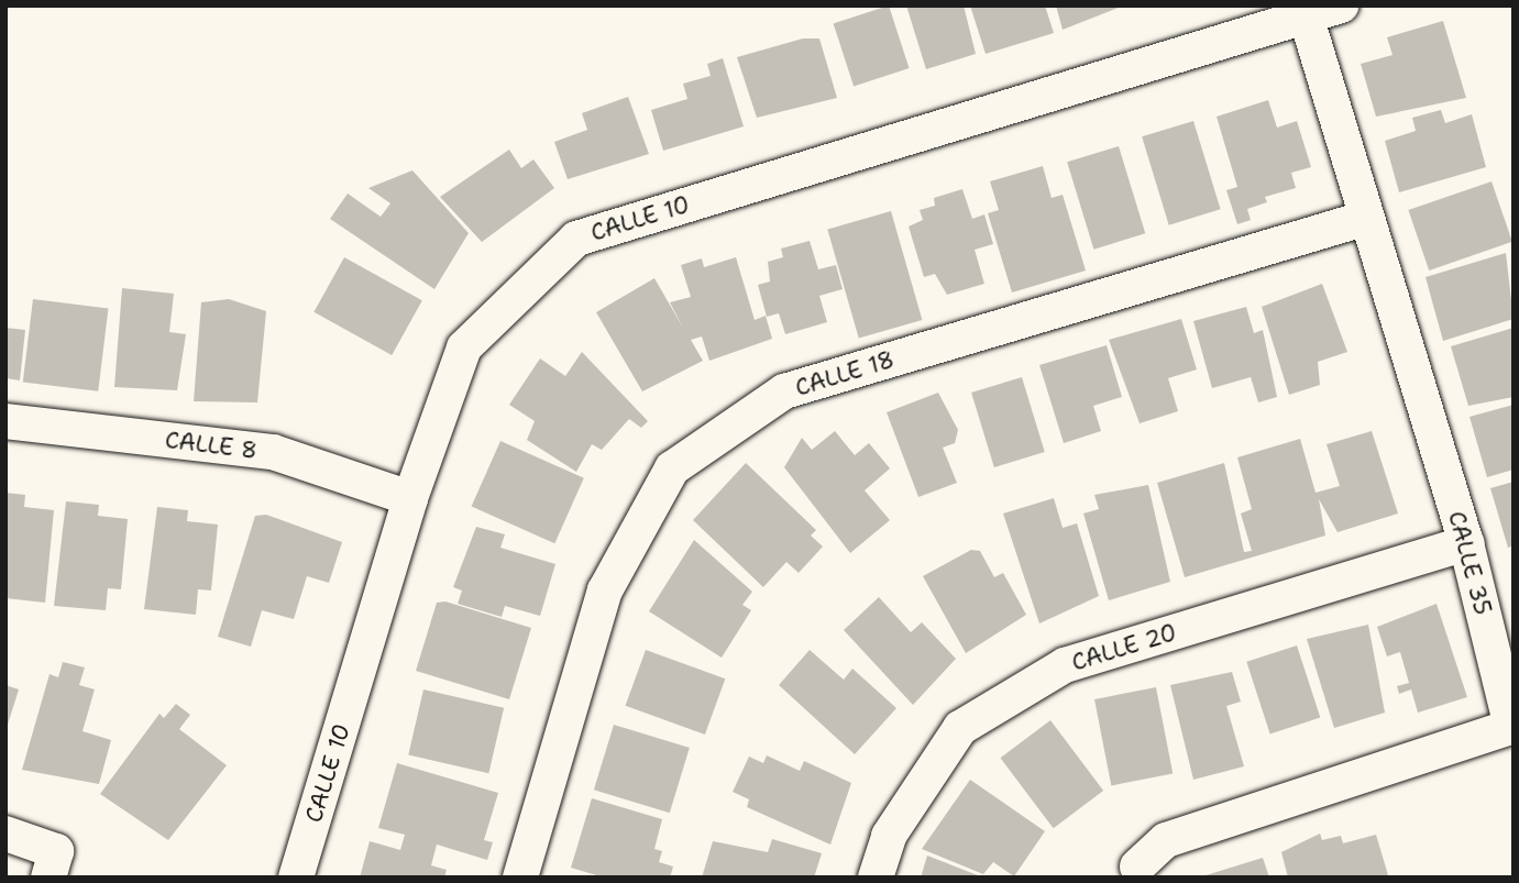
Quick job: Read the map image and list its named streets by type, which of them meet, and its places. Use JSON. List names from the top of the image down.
{
  "streets": {
    "street": [
      "CALLE 10",
      "CALLE 18",
      "CALLE 8",
      "CALLE 35",
      "CALLE 20"
    ]
  },
  "crossings": [
    ["CALLE 10", "CALLE 8"],
    ["CALLE 10", "CALLE 35"],
    ["CALLE 18", "CALLE 35"],
    ["CALLE 35", "CALLE 20"]
  ]
}
